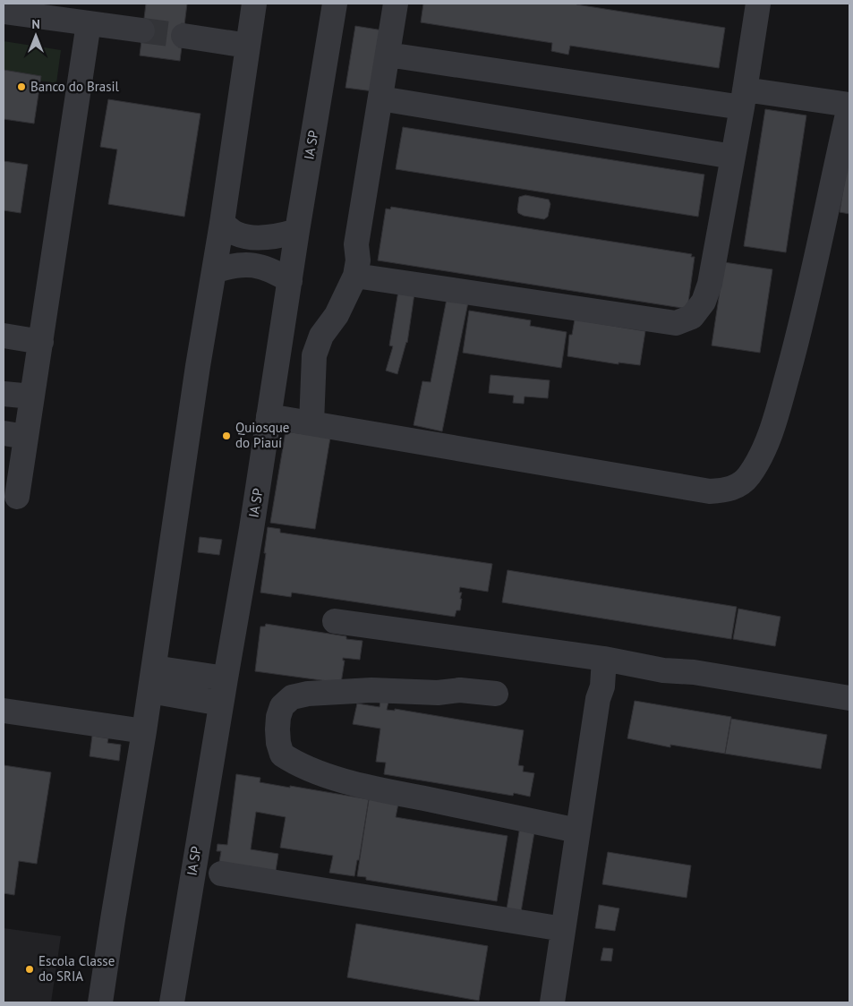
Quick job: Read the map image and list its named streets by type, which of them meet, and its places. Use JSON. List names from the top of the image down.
{
  "streets": {
    "street": ["IA SP"]
  },
  "places": ["Banco do Brasil", "Quiosque do Piauí", "Escola Classe do SRIA"],
  "north": "top"
}
